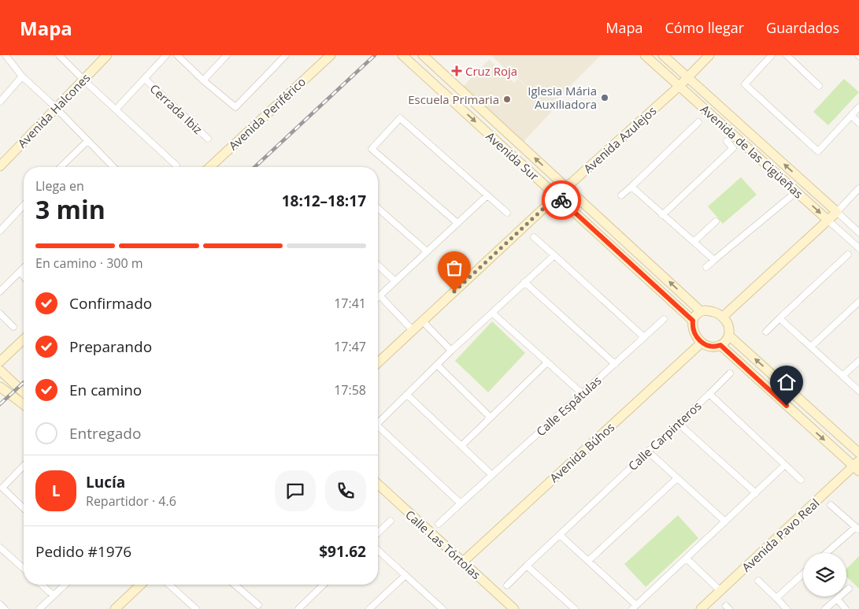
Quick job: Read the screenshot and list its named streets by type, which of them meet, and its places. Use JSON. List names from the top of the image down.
{
  "streets": {
    "main road": [
      "Avenida Halcones",
      "Avenida Periférico",
      "Avenida Azulejos",
      "Avenida de las Cigüeñas",
      "Avenida Sur",
      "Avenida Búhos",
      "Avenida Pavo Real",
      "Calle Las Tórtolas"
    ],
    "street": ["Cerrada Ibiz", "Calle Espátulas", "Calle Carpinteros"]
  },
  "crossings": [
    ["Avenida Azulejos", "Avenida de las Cigüeñas"],
    ["Avenida Azulejos", "Avenida Sur"],
    ["Avenida Sur", "Avenida Búhos"],
    ["Avenida Búhos", "Calle Las Tórtolas"]
  ],
  "places": {
    "health": ["Cruz Roja"],
    "other": ["Iglesia Mária Auxiliadora", "Escuela Primaria"]
  },
  "page": {
    "header": "Mapa",
    "nav": ["Mapa", "Cómo llegar", "Guardados"],
    "heading": ["3 min", "Llega en", "18:12–18:17"],
    "panel": [
      "Lucía",
      "Repartidor · 4.6",
      "Pedido #1976",
      "$91.62"
    ],
    "bar": "En camino · 300 m",
    "list": [
      ["Confirmado", "17:41"],
      ["Preparando", "17:47"],
      ["En camino", "17:58"],
      "Entregado"
    ],
    "round": "L"
  }
}
